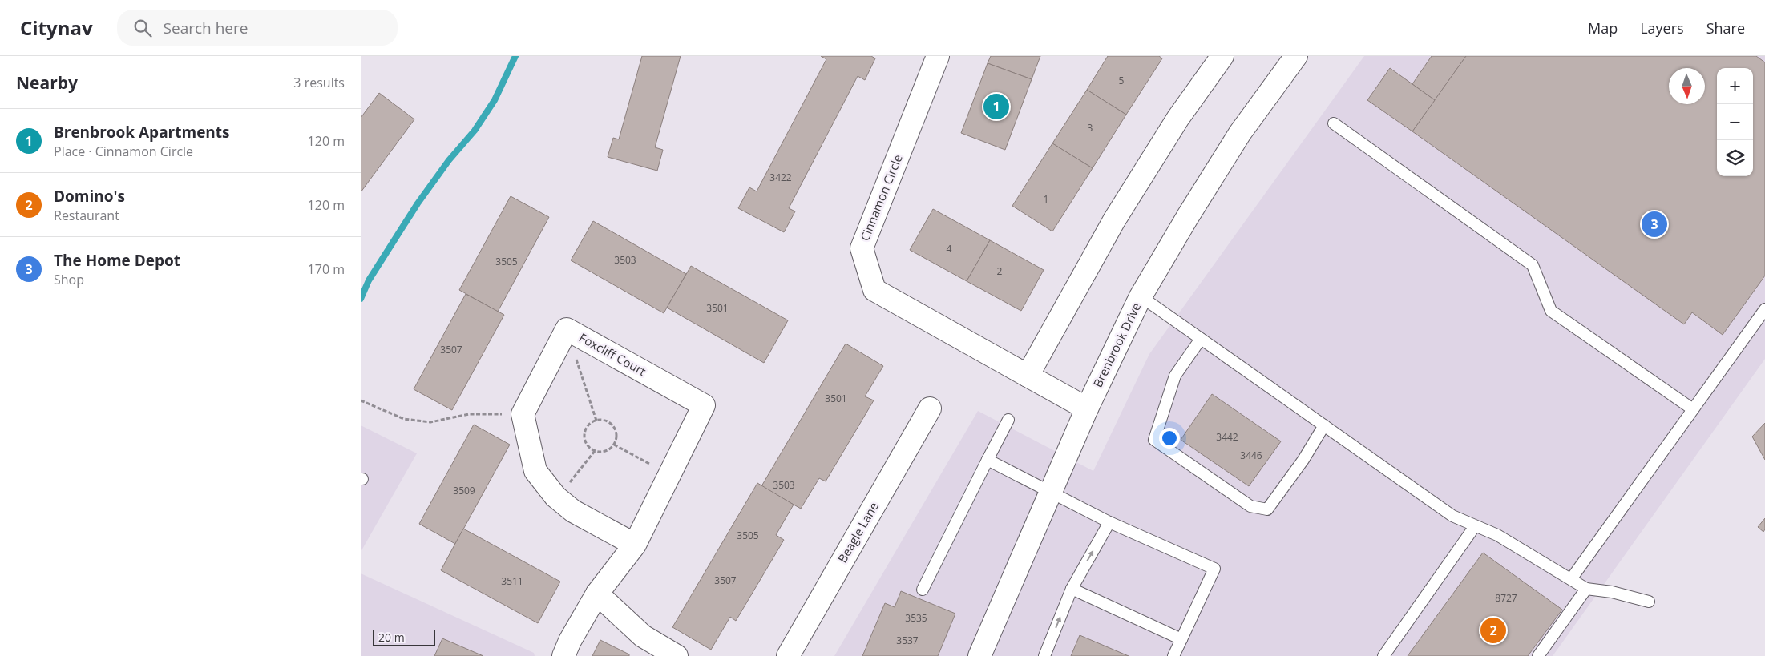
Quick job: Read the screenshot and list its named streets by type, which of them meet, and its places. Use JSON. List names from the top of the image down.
{
  "streets": {
    "street": [
      "Cinnamon Circle",
      "Brenbrook Drive",
      "Foxcliff Court",
      "Beagle Lane"
    ]
  },
  "crossings": [
    ["Cinnamon Circle", "Brenbrook Drive"]
  ],
  "house_numbers": [
    "5",
    "3",
    "3422",
    "1",
    "4",
    "3503",
    "3505",
    "2",
    "3501",
    "3507",
    "3501",
    "3442",
    "3446",
    "3503",
    "3509",
    "3505",
    "3507",
    "3511",
    "8727",
    "3535",
    "3537"
  ],
  "scale_bar": "20 m",
  "north": "bottom",
  "page": {
    "header": "Citynav",
    "search": "Search here",
    "nav": ["Map", "Layers", "Share"],
    "heading": ["Nearby", "3 results"],
    "map_buttons": ["+", "−"],
    "pins": ["1", "3", "2"],
    "list": [
      {
        "mark": "1",
        "name": "Brenbrook Apartments",
        "note": "Place · Cinnamon Circle",
        "value": "120 m"
      },
      {
        "mark": "2",
        "name": "Domino's",
        "note": "Restaurant",
        "value": "120 m"
      },
      {
        "mark": "3",
        "name": "The Home Depot",
        "note": "Shop",
        "value": "170 m"
      }
    ],
    "scale": "20 m"
  }
}
